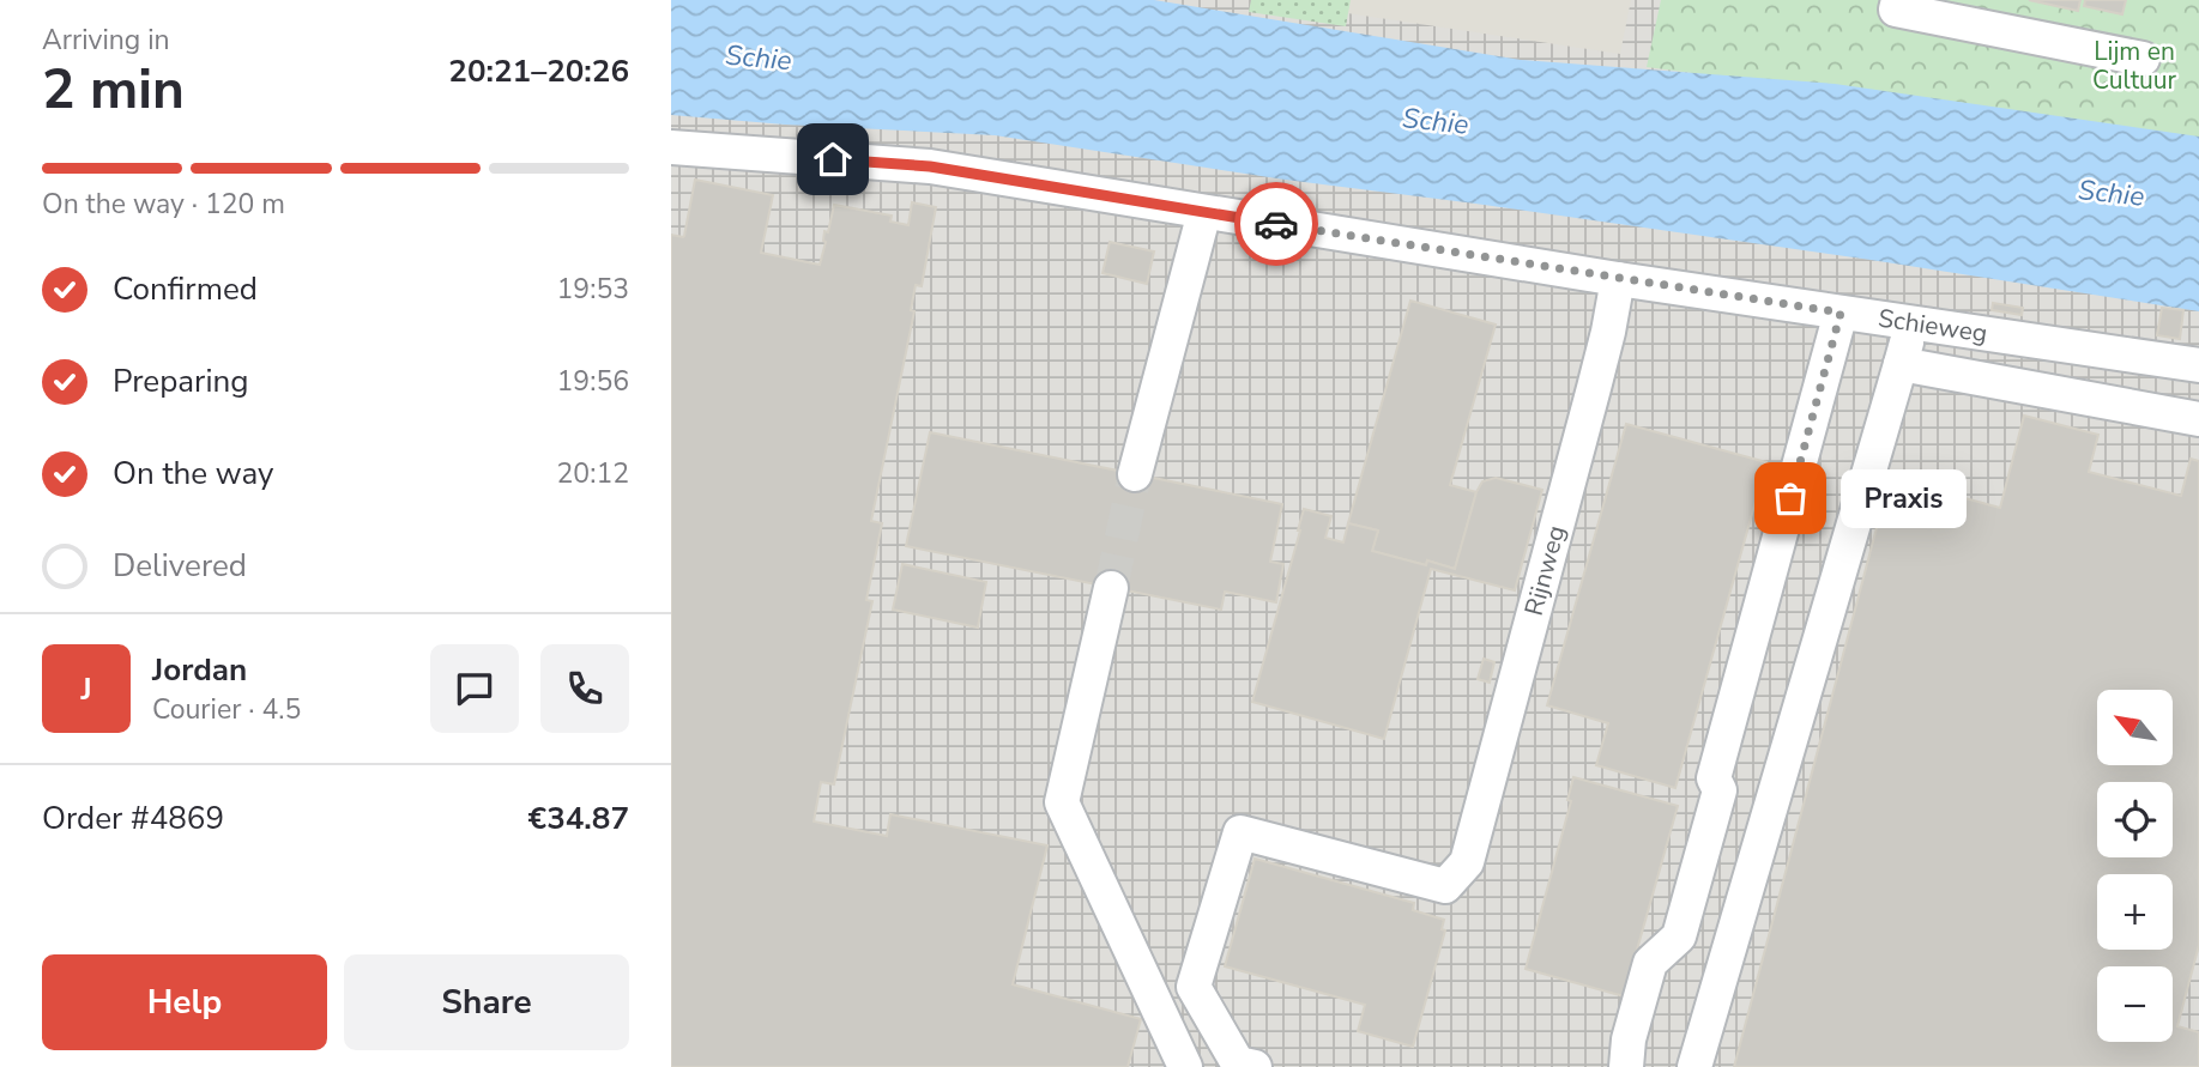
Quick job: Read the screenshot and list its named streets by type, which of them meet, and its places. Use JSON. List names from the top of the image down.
{
  "streets": {
    "street": ["Schieweg", "Rijnweg"]
  },
  "crossings": [
    ["Schieweg", "Rijnweg"]
  ],
  "water": ["Schie"],
  "parks": ["Lijm en Cultuur"],
  "places": ["Praxis"],
  "north": "top left",
  "page": {
    "heading": ["2 min", "Arriving in", "20:21–20:26"],
    "panel": [
      "Jordan",
      "Courier · 4.5",
      "Order #4869",
      "€34.87"
    ],
    "bar": "On the way · 120 m",
    "list": [
      ["Confirmed", "19:53"],
      ["Preparing", "19:56"],
      ["On the way", "20:12"],
      "Delivered"
    ],
    "bubble": "Praxis",
    "round": "J",
    "map_buttons": ["+", "−"],
    "buttons": ["Help", "Share"]
  }
}
